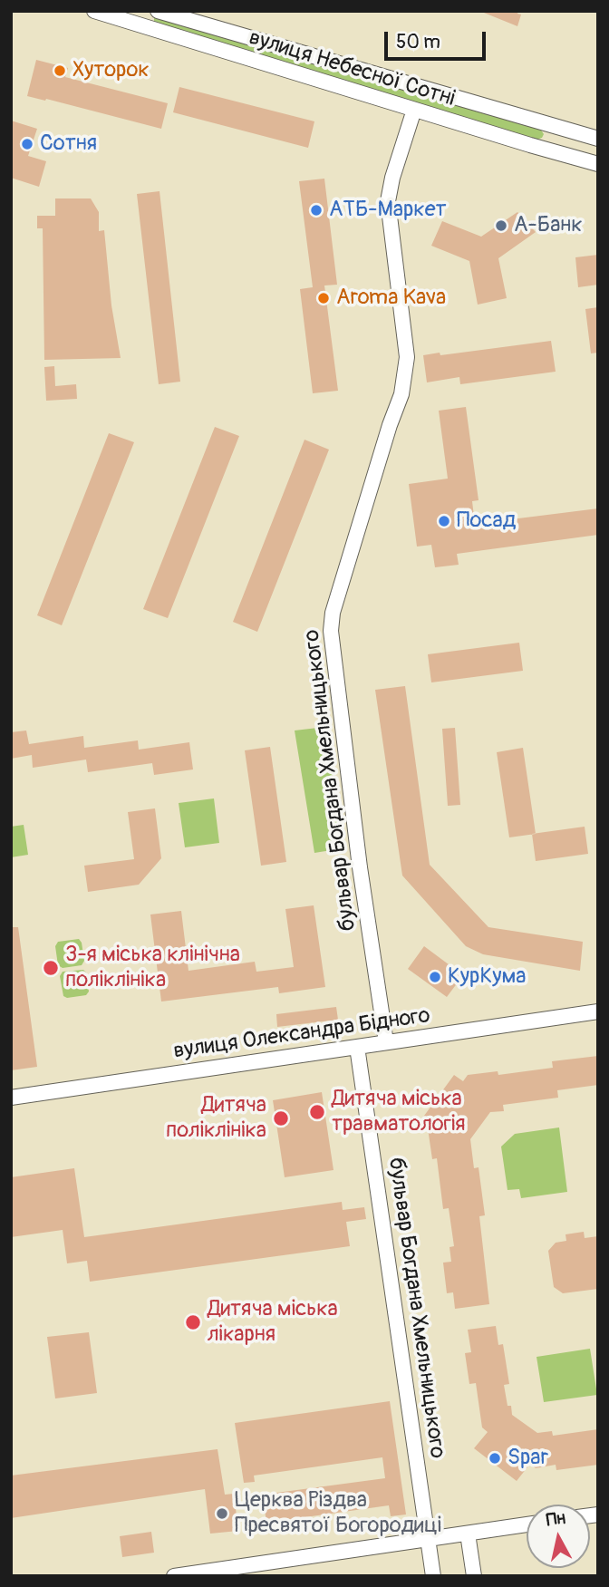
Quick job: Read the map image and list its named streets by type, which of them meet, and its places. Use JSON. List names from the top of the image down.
{
  "streets": {
    "street": ["вулиця Небесної Сотні", "бульвар Богдана Хмельницького", "вулиця Олександра Бідного"]
  },
  "crossings": [
    ["вулиця Небесної Сотні", "бульвар Богдана Хмельницького"],
    ["бульвар Богдана Хмельницького", "вулиця Олександра Бідного"]
  ],
  "places": [
    "Хуторок",
    "Сотня",
    "АТБ-Маркет",
    "А-Банк",
    "Aroma Kava",
    "Посад",
    "3-я міська клінічна поліклініка",
    "КурКума",
    "Дитяча міська травматологія",
    "Дитяча поліклініка",
    "Дитяча міська лікарня",
    "Spar",
    "Церква Різдва Пресвятої Богородиці"
  ],
  "scale_bar": "50 m",
  "north": "top"
}
